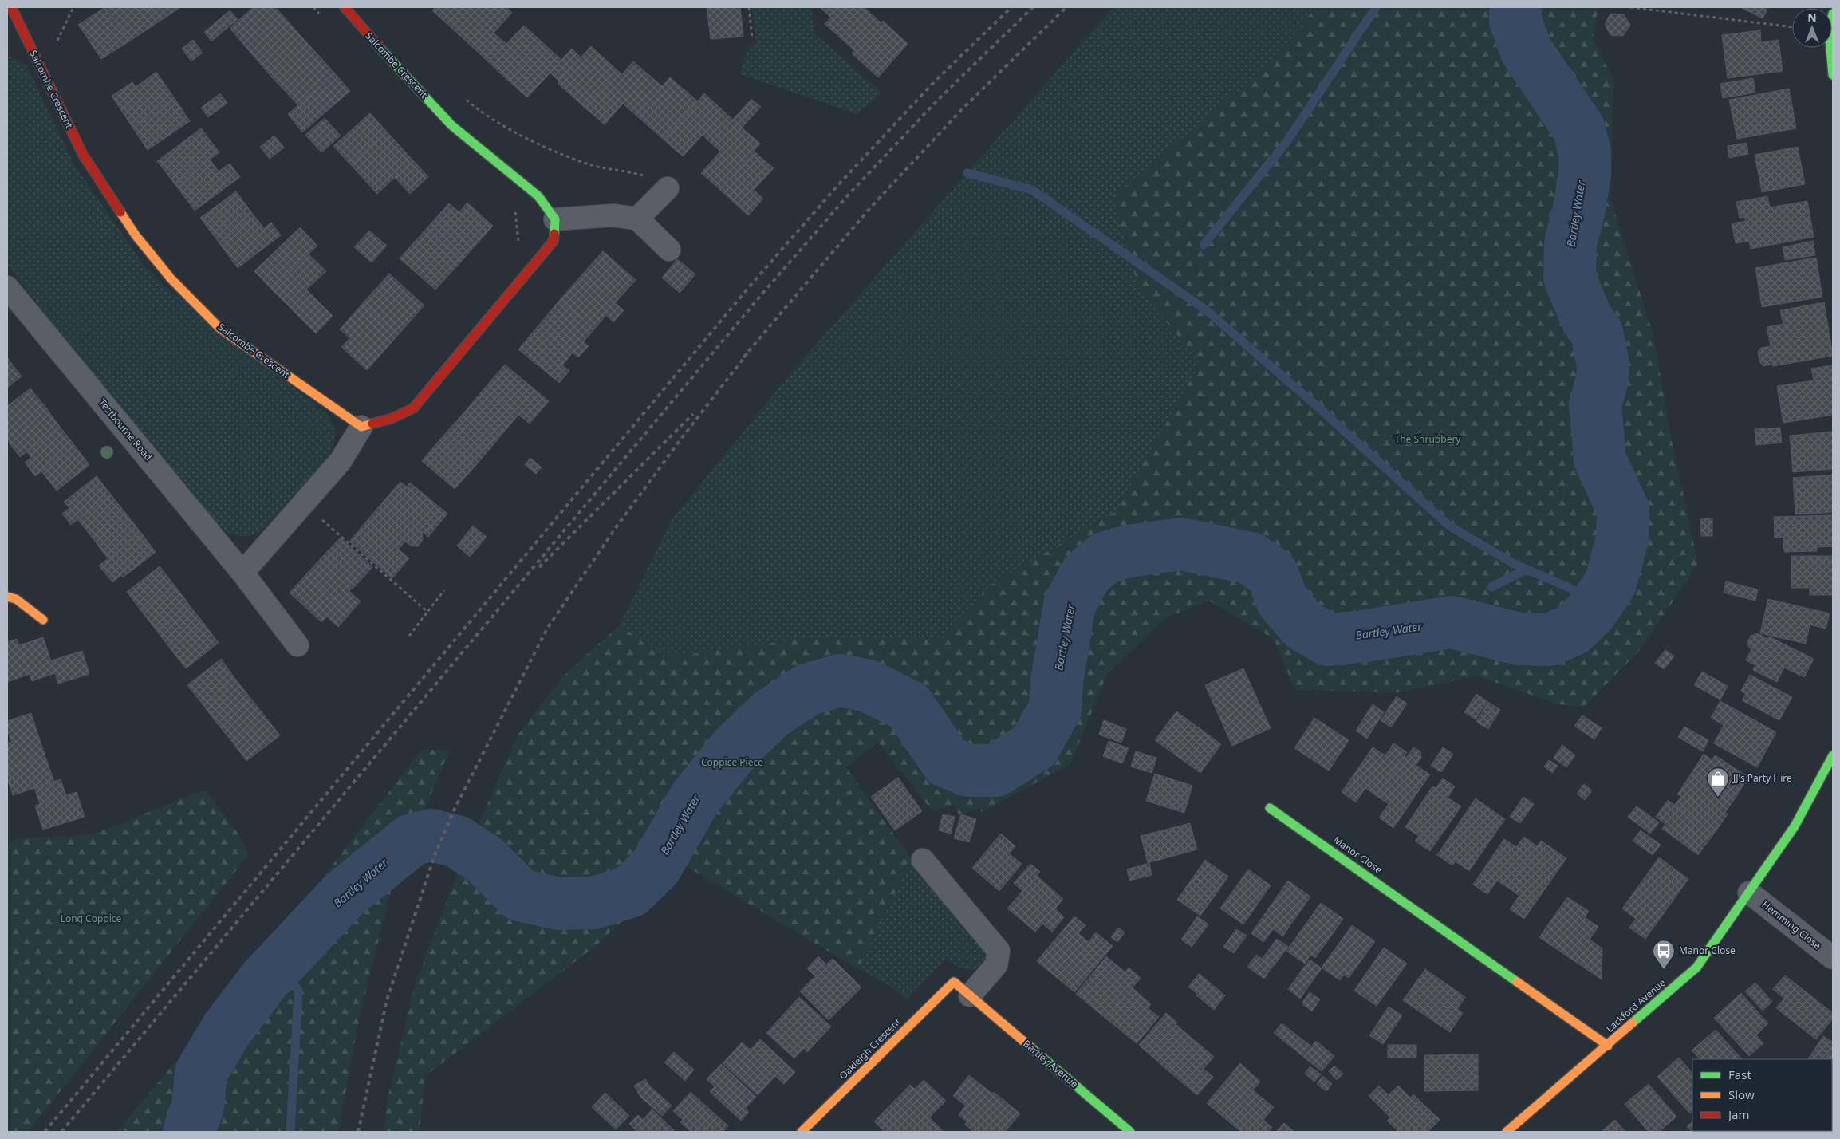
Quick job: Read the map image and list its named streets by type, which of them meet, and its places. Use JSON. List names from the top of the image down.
{
  "streets": {
    "street": [
      "Salcombe Crescent",
      "Testbourne Road",
      "Manor Close",
      "Hemming Close",
      "Lackford Avenue",
      "Oakleigh Crescent",
      "Bartley Avenue"
    ]
  },
  "crossings": [
    ["Manor Close", "Lackford Avenue"],
    ["Hemming Close", "Lackford Avenue"],
    ["Oakleigh Crescent", "Bartley Avenue"]
  ],
  "water": ["Bartley Water"],
  "parks": ["The Shrubbery", "Coppice Piece", "Long Coppice"],
  "places": {
    "shop": ["JJ's Party Hire"],
    "bus stop": ["Manor Close"]
  },
  "legend": ["Fast", "Slow", "Jam"],
  "north": "top"
}
